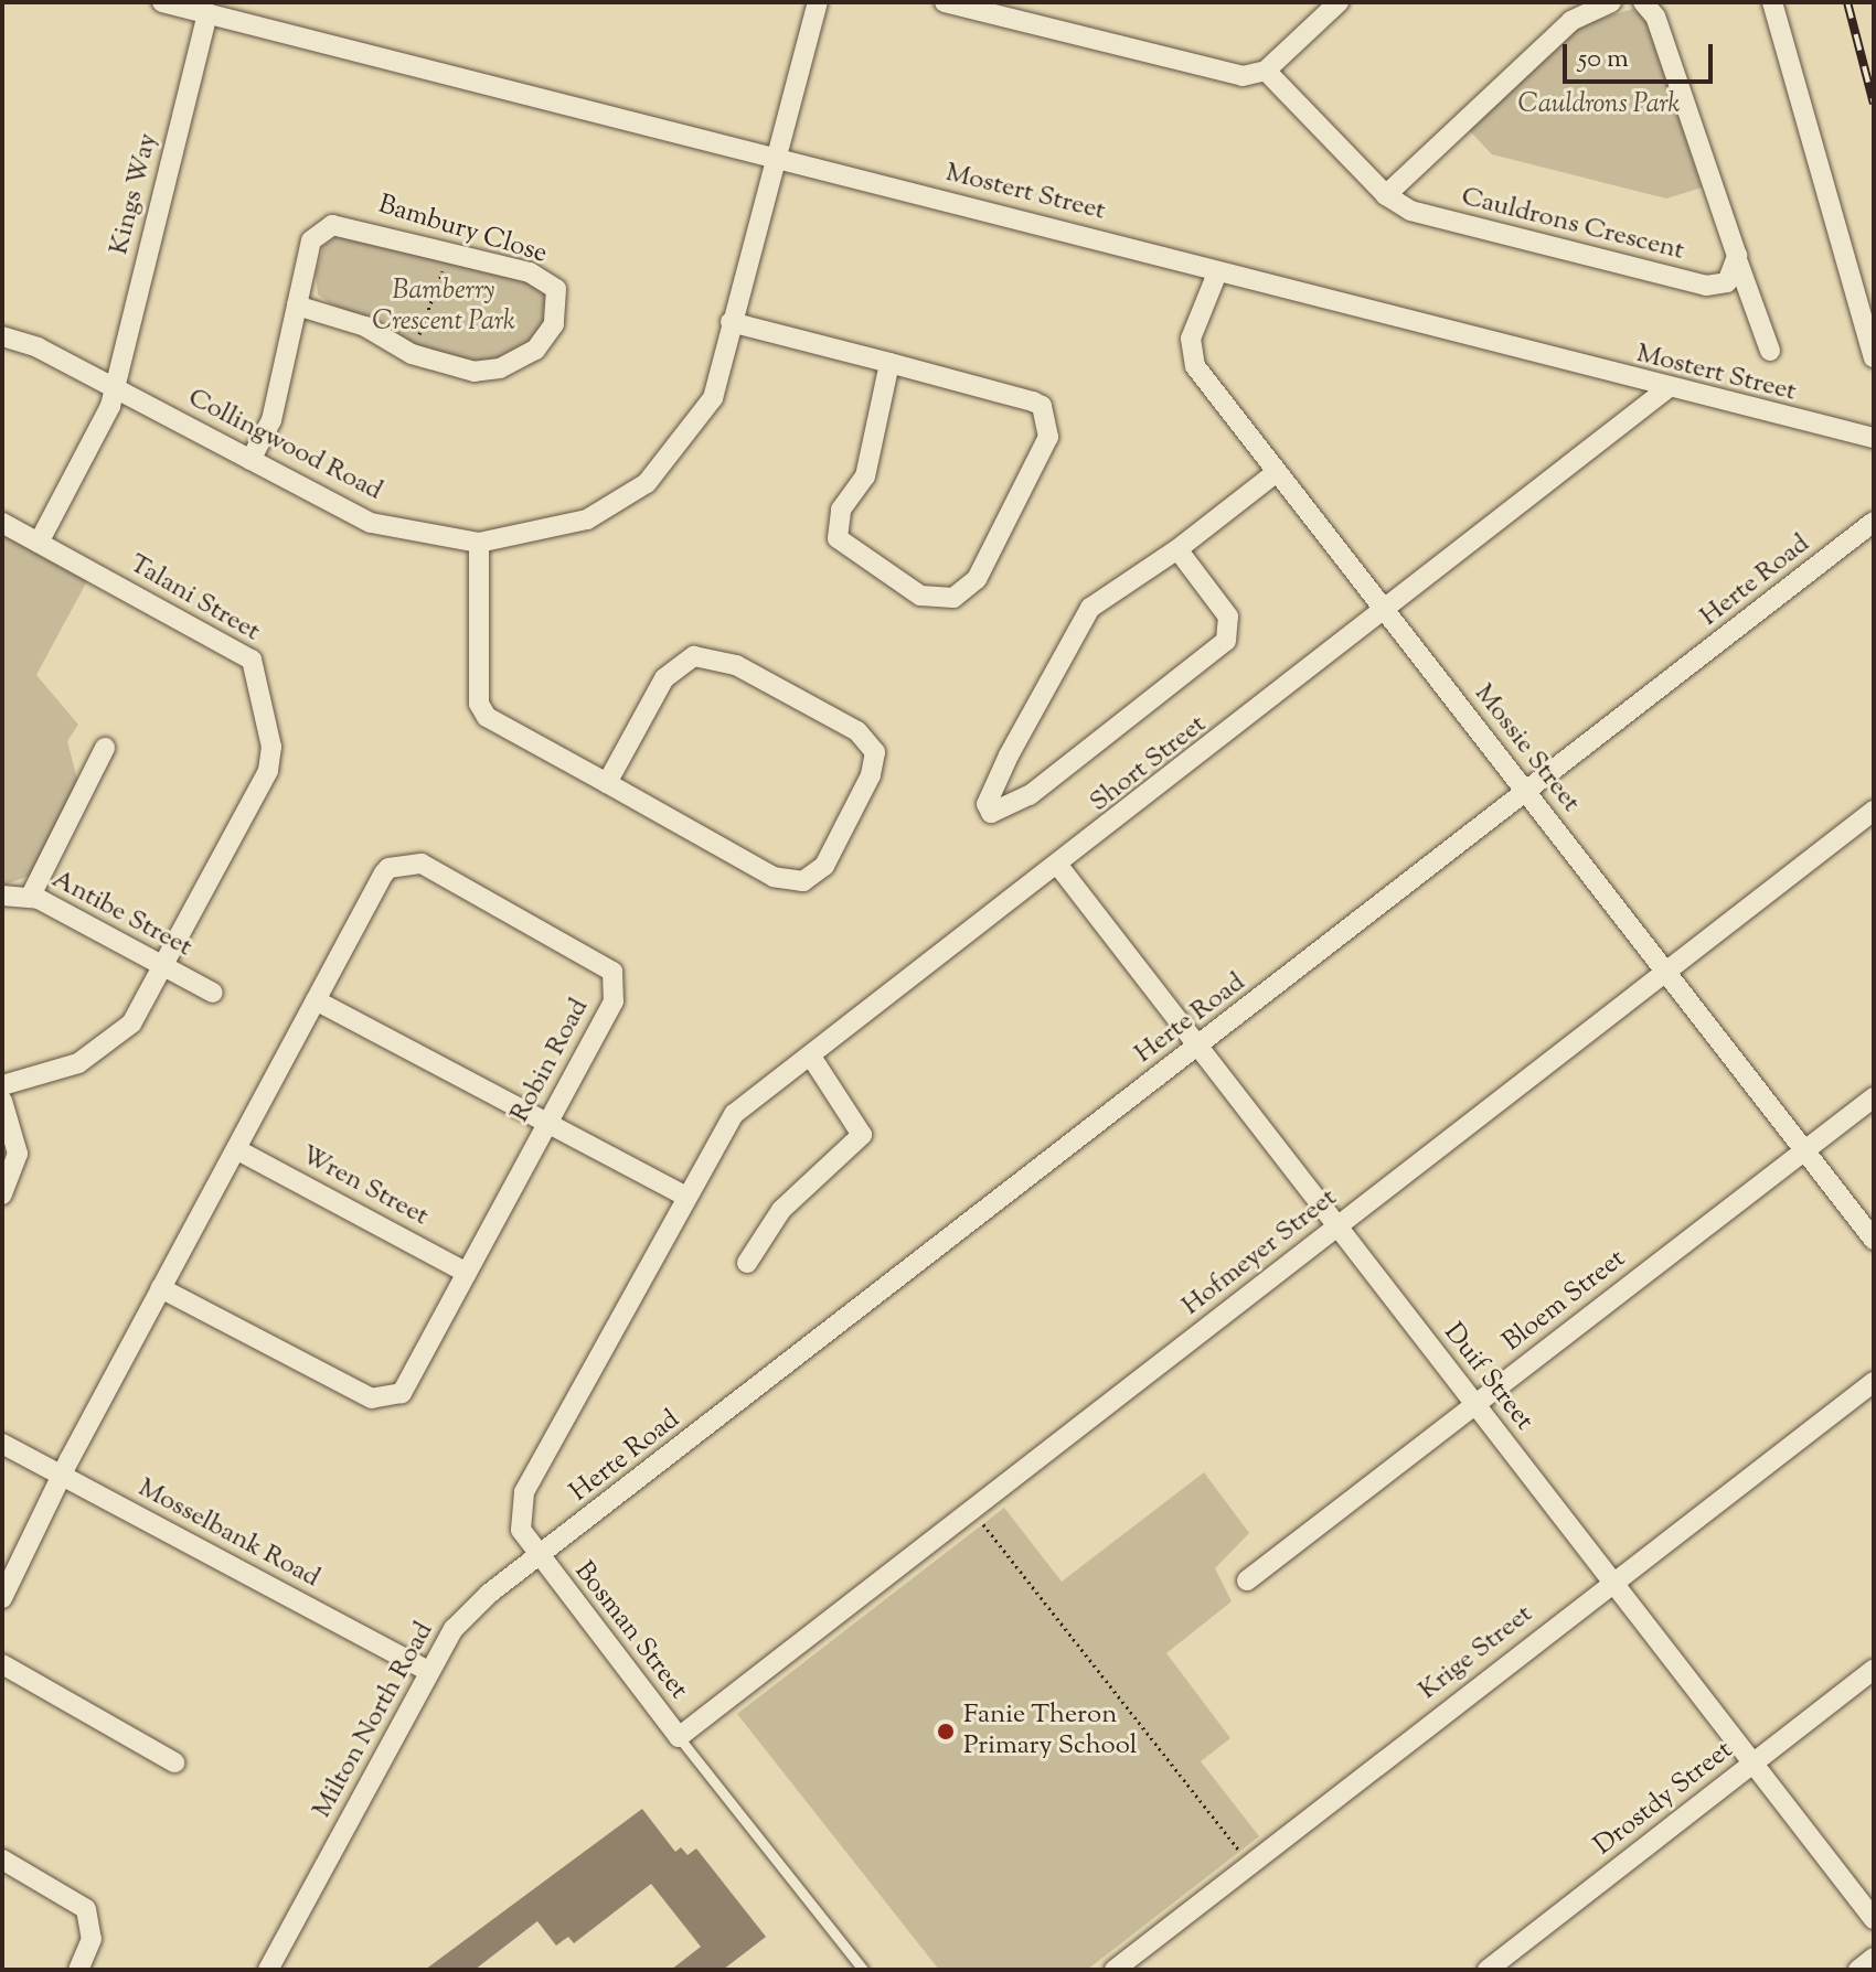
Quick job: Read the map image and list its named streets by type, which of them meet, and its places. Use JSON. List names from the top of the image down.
{
  "streets": {
    "street": [
      "Mostert Street",
      "Kings Way",
      "Cauldrons Crescent",
      "Bambury Close",
      "Collingwood Road",
      "Herte Road",
      "Talani Street",
      "Mossie Street",
      "Short Street",
      "Antibe Street",
      "Robin Road",
      "Wren Street",
      "Hofmeyer Street",
      "Bloem Street",
      "Duif Street",
      "Mosselbank Road",
      "Bosman Street",
      "Krige Street",
      "Milton North Road",
      "Drostdy Street"
    ]
  },
  "crossings": [
    ["Mostert Street", "Kings Way"],
    ["Mostert Street", "Collingwood Road"],
    ["Mostert Street", "Mossie Street"],
    ["Mostert Street", "Short Street"],
    ["Kings Way", "Collingwood Road"],
    ["Kings Way", "Talani Street"],
    ["Bambury Close", "Collingwood Road"],
    ["Herte Road", "Mossie Street"],
    ["Herte Road", "Duif Street"],
    ["Herte Road", "Bosman Street"],
    ["Herte Road", "Milton North Road"],
    ["Talani Street", "Antibe Street"],
    ["Mossie Street", "Short Street"],
    ["Mossie Street", "Hofmeyer Street"],
    ["Mossie Street", "Bloem Street"],
    ["Short Street", "Duif Street"],
    ["Robin Road", "Wren Street"],
    ["Robin Road", "Mosselbank Road"],
    ["Hofmeyer Street", "Duif Street"],
    ["Hofmeyer Street", "Bosman Street"],
    ["Bloem Street", "Duif Street"],
    ["Duif Street", "Krige Street"],
    ["Duif Street", "Drostdy Street"],
    ["Mosselbank Road", "Milton North Road"],
    ["Bosman Street", "Milton North Road"]
  ],
  "parks": ["Cauldrons Park", "Bamberry Crescent Park"],
  "places": ["Fanie Theron Primary School"],
  "scale_bar": "50 m"
}
